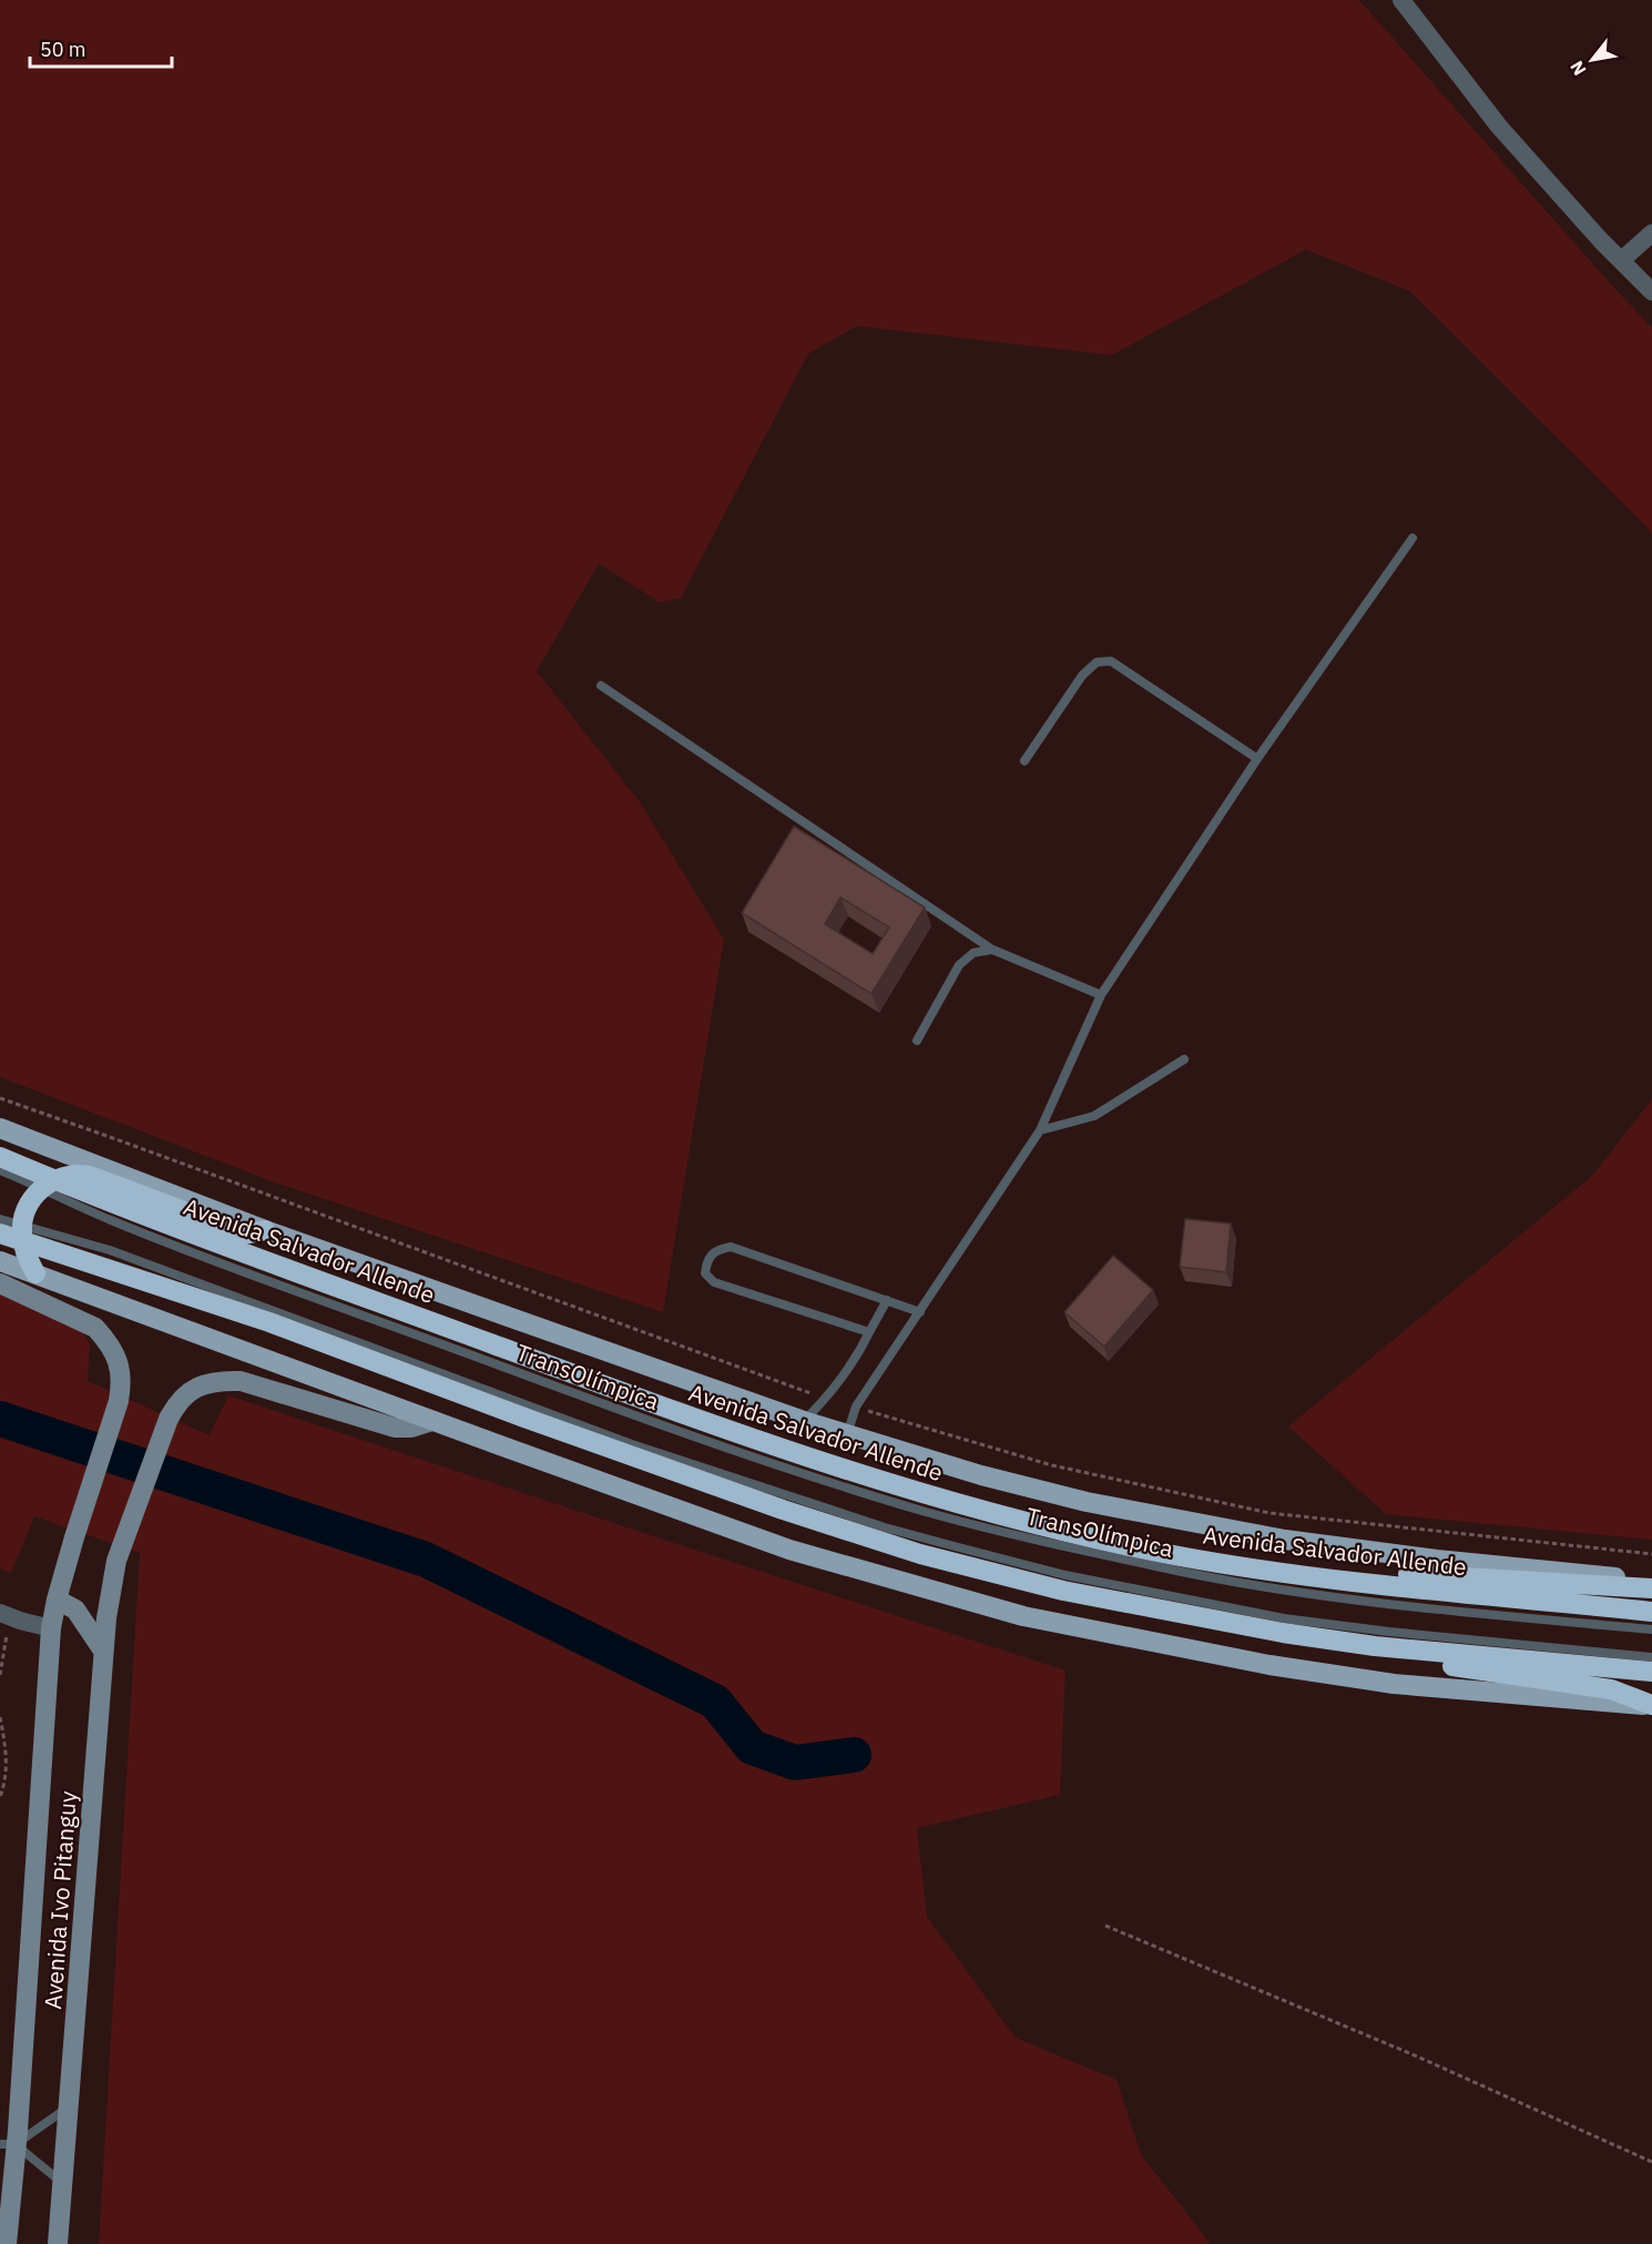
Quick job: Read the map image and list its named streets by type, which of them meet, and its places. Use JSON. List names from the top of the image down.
{
  "streets": {
    "highway": ["Avenida Salvador Allende"],
    "street": ["Avenida Ivo Pitanguy"],
    "lane": ["TransOlímpica"]
  },
  "crossings": [
    ["Avenida Salvador Allende", "TransOlímpica"]
  ],
  "scale_bar": "50 m",
  "north": "bottom left"
}
